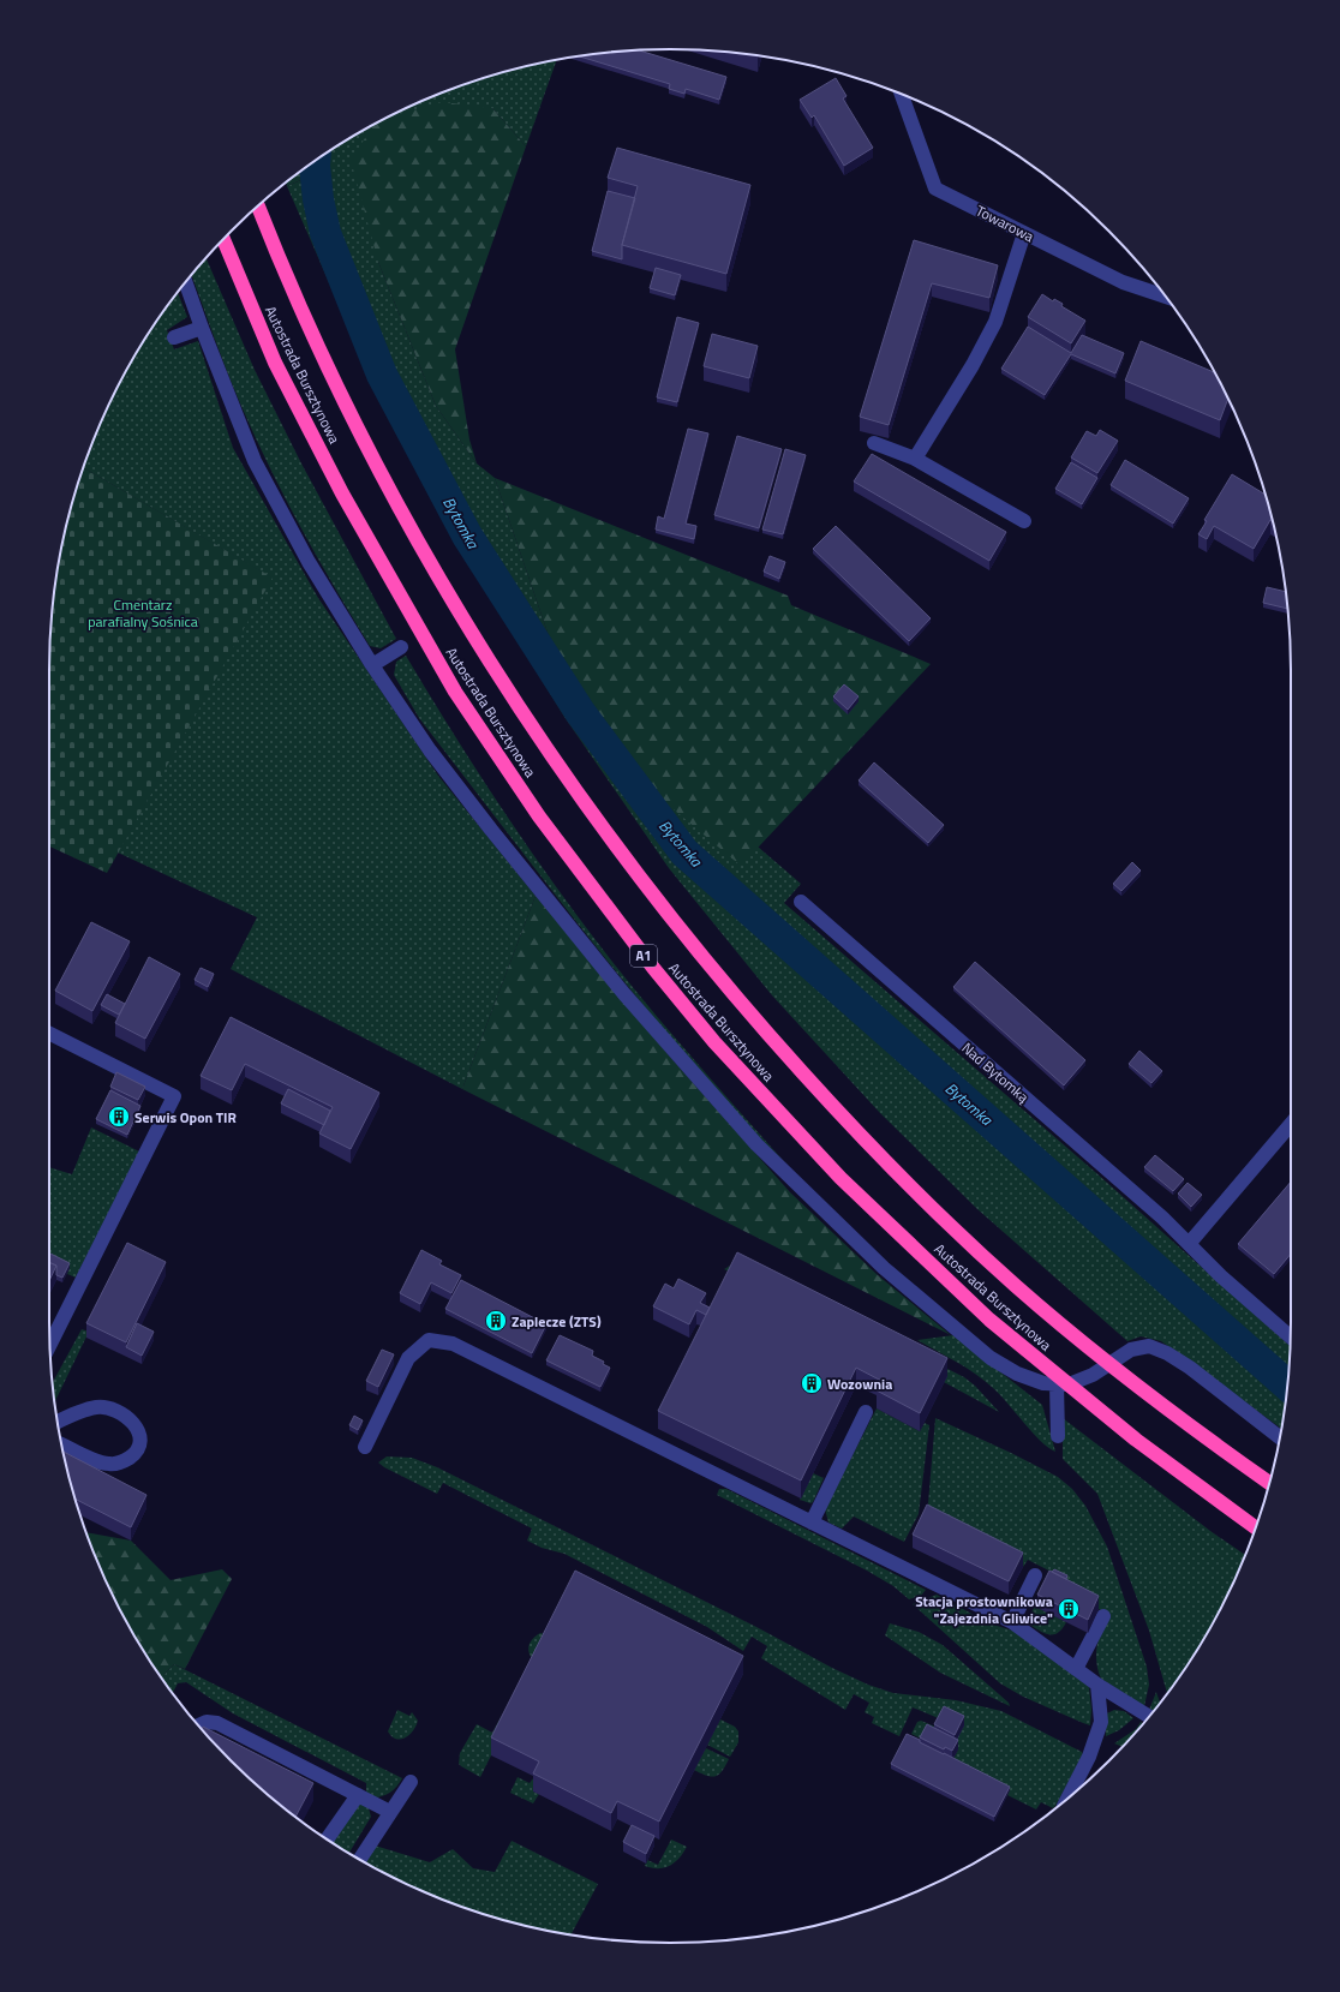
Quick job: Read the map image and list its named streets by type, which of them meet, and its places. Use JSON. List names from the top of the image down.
{
  "streets": {
    "highway": ["Autostrada Bursztynowa", "A1"],
    "lane": ["Towarowa", "Nad Bytomką"]
  },
  "water": ["Bytomka"],
  "parks": ["Cmentarz parafialny Sośnica"],
  "places": {
    "building": [
      "Serwis Opon TIR",
      "Zaplecze (ZTS)",
      "Wozownia",
      "Stacja prostownikowa \"Zajezdnia Gliwice\""
    ]
  }
}
